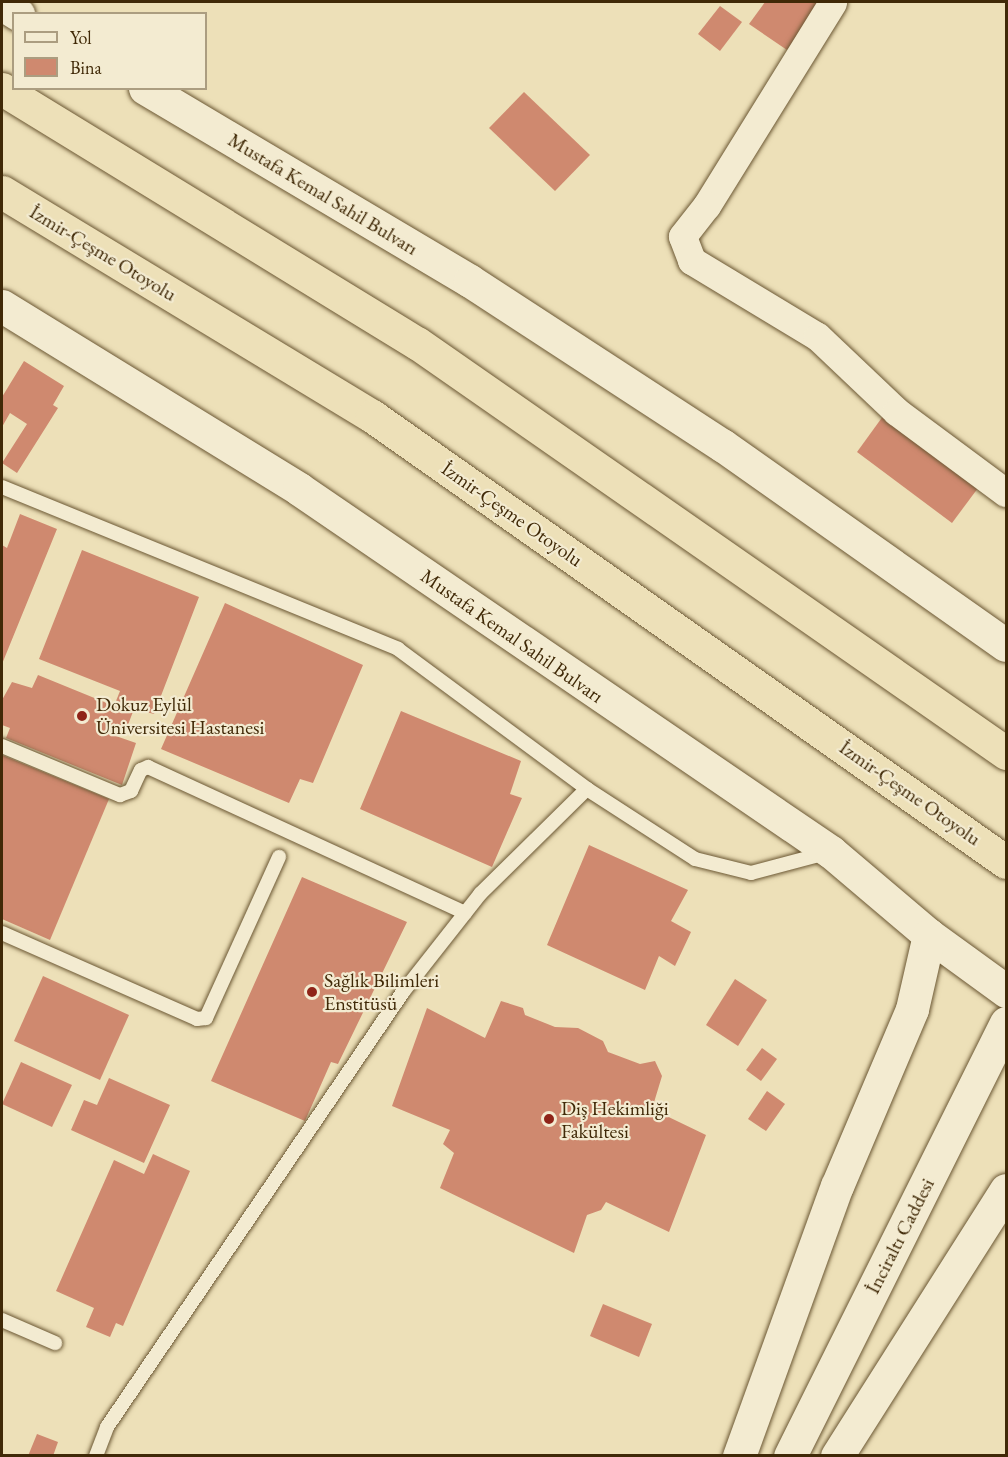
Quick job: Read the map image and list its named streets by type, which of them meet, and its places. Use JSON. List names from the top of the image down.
{
  "streets": {
    "highway": ["İzmir-Çeşme Otoyolu"],
    "main road": ["Mustafa Kemal Sahil Bulvarı", "İnciraltı Caddesi"]
  },
  "places": ["Dokuz Eylül Üniversitesi Hastanesi", "Sağlık Bilimleri Enstitüsü", "Diş Hekimliği Fakültesi"],
  "legend": ["Yol", "Bina"]
}
